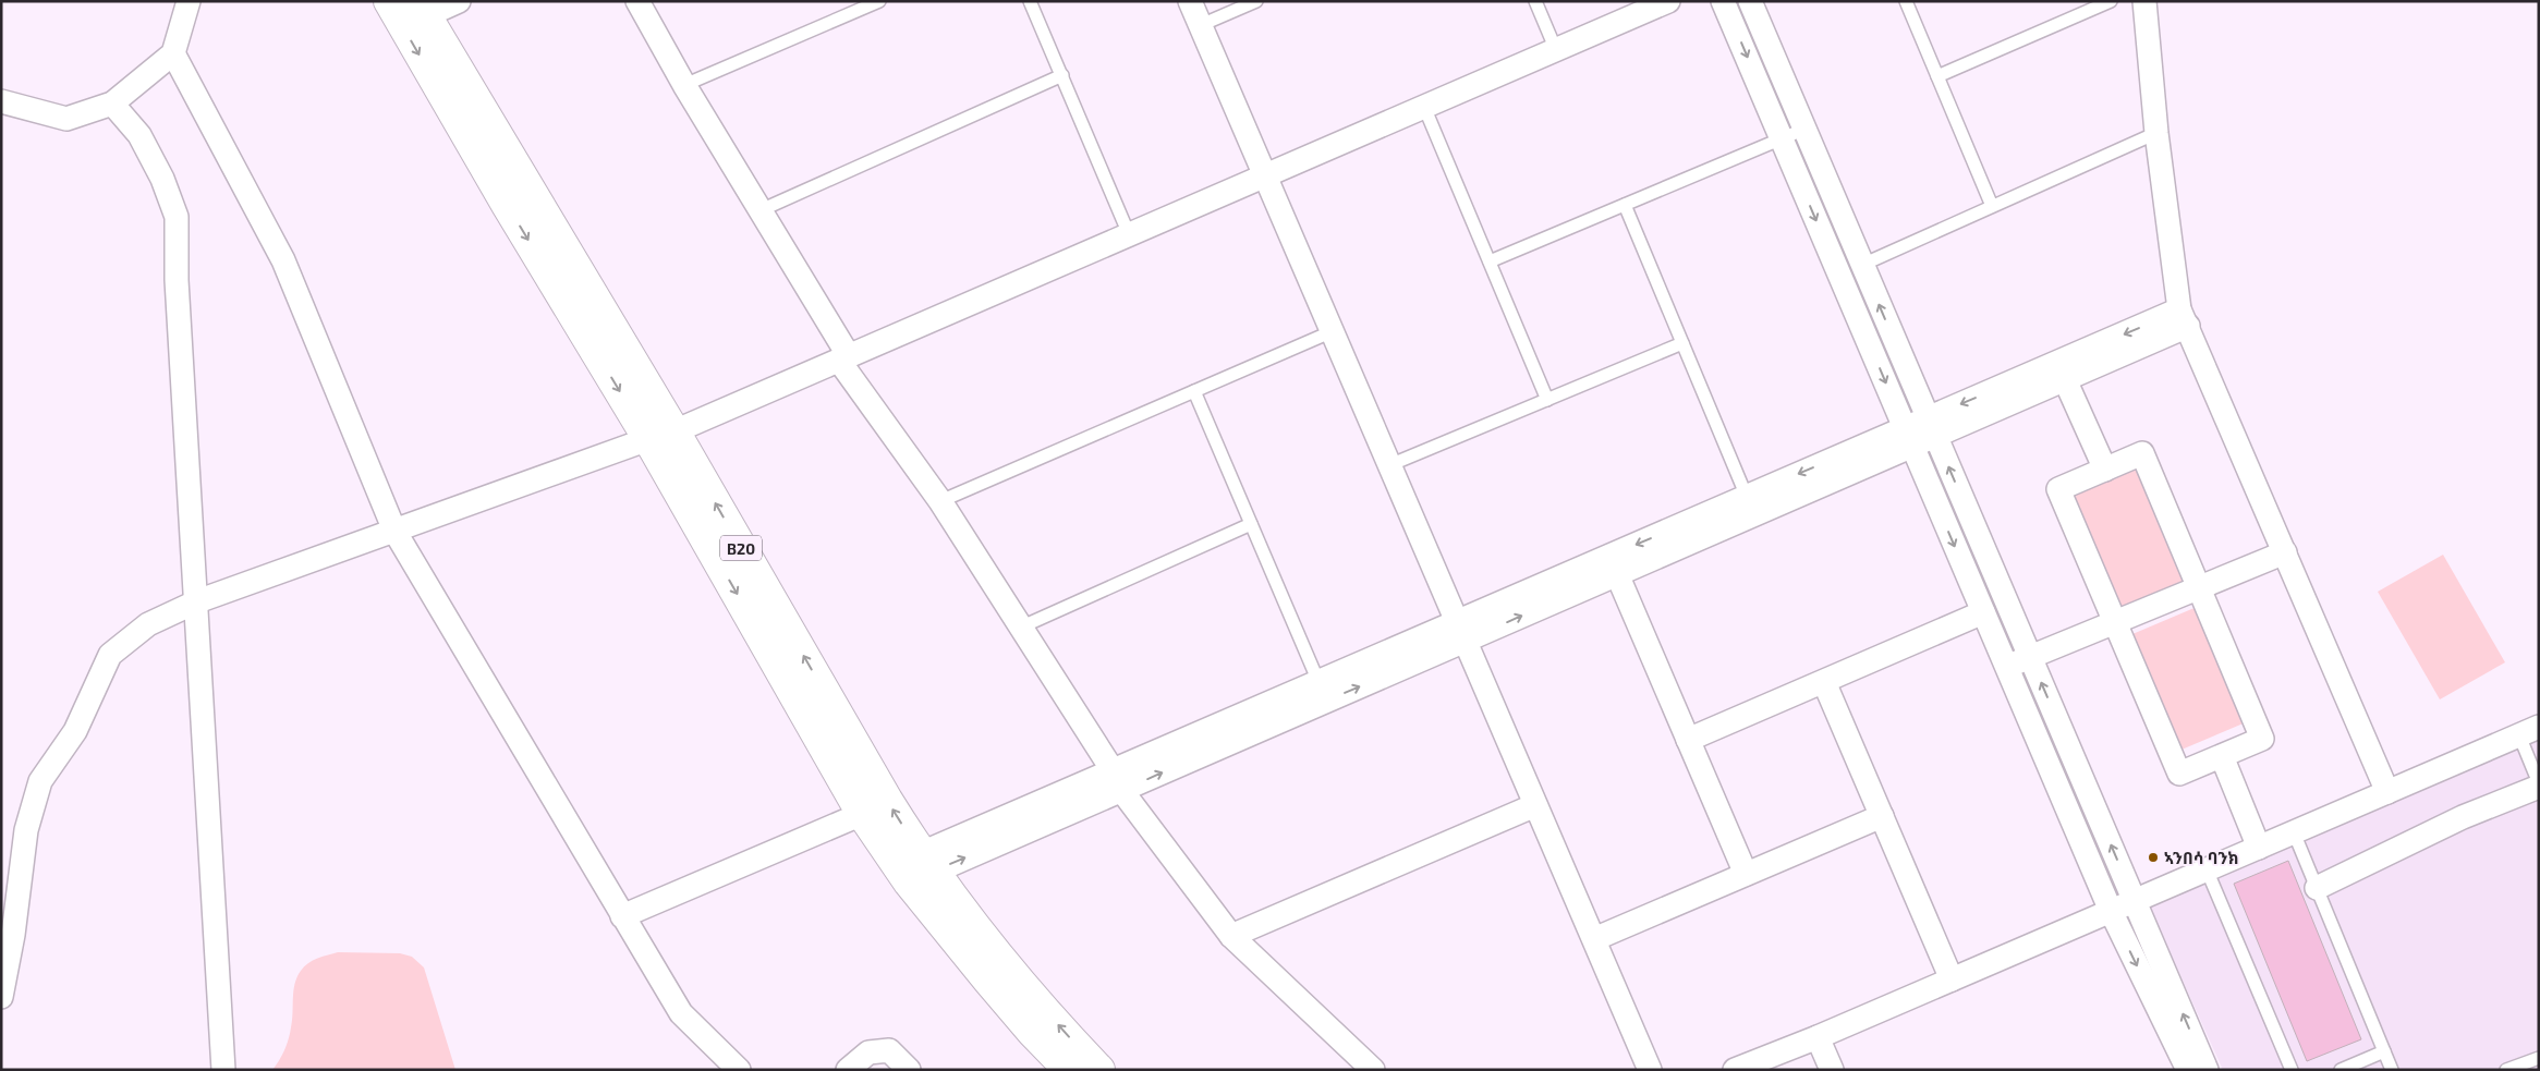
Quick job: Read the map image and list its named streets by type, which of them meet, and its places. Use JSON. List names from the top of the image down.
{
  "streets": {
    "highway": ["B20"]
  },
  "places": ["ኣንበሳ ባንክ"]
}
